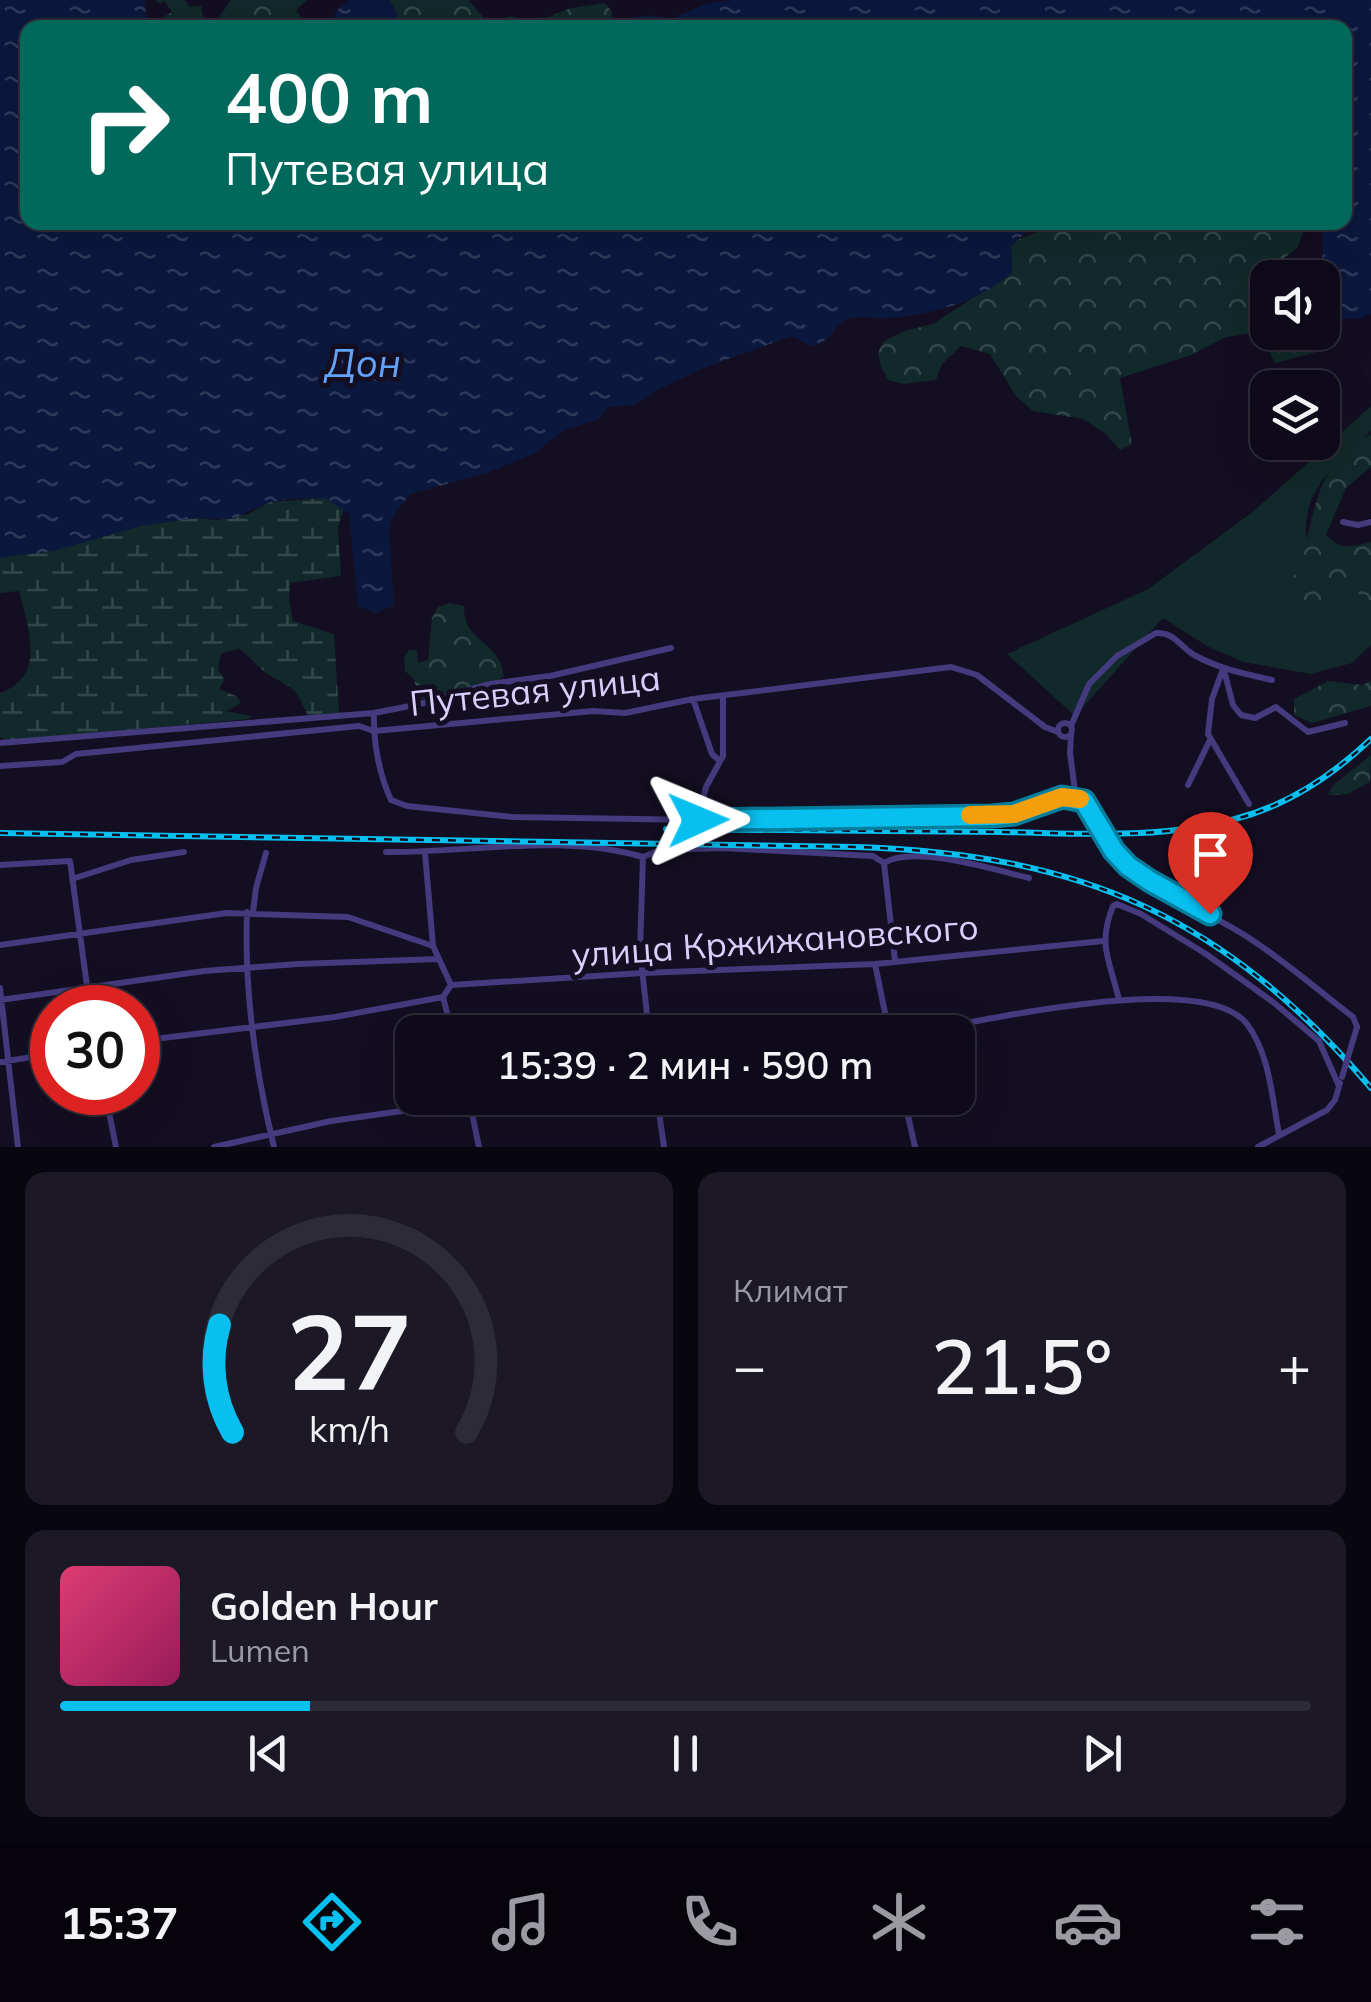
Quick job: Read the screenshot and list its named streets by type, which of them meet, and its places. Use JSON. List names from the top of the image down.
{
  "streets": {
    "street": ["Путевая улица", "улица Кржижановского"]
  },
  "water": ["Дон"],
  "page": {
    "turn": ["400 m", "Путевая улица"],
    "limit": "30",
    "trip": "15:39 · 2 мин · 590 m",
    "tile": "Климат",
    "heat": ["−", "21.5°", "+"],
    "song": ["Golden Hour", "Lumen"],
    "tabs": "15:37",
    "gauge": ["27", "km/h"]
  }
}
